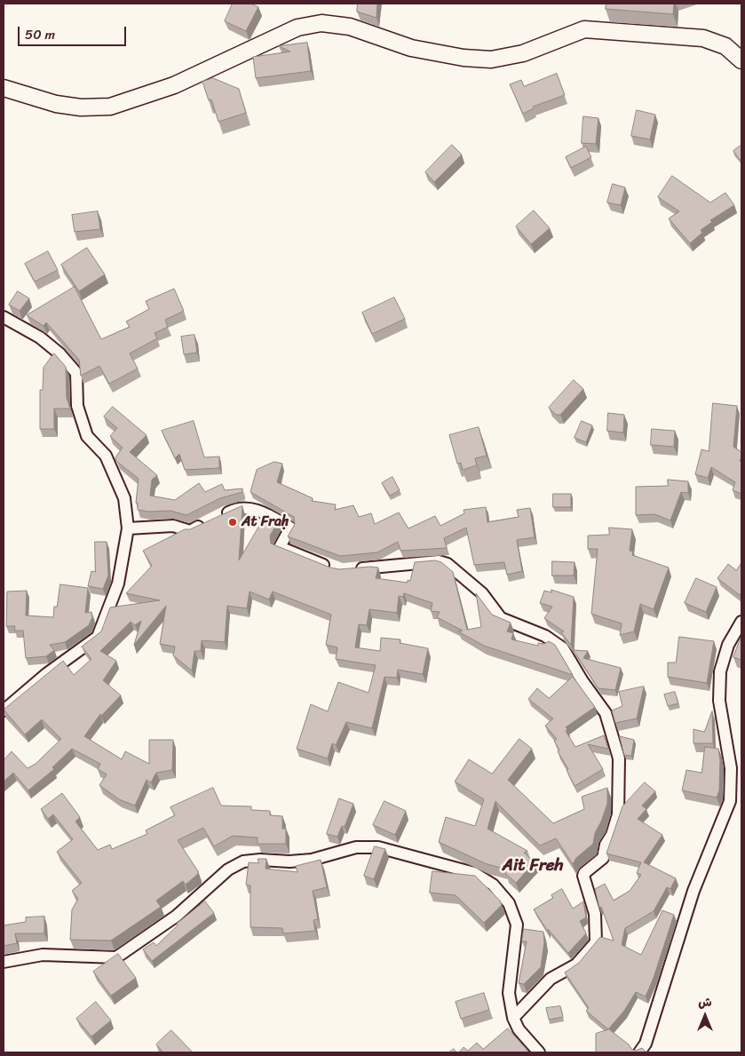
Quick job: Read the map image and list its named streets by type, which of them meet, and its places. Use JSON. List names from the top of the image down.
{
  "districts": ["Ait Freh"],
  "places": ["At Fraḥ"],
  "scale_bar": "50 m",
  "north": "top"
}
